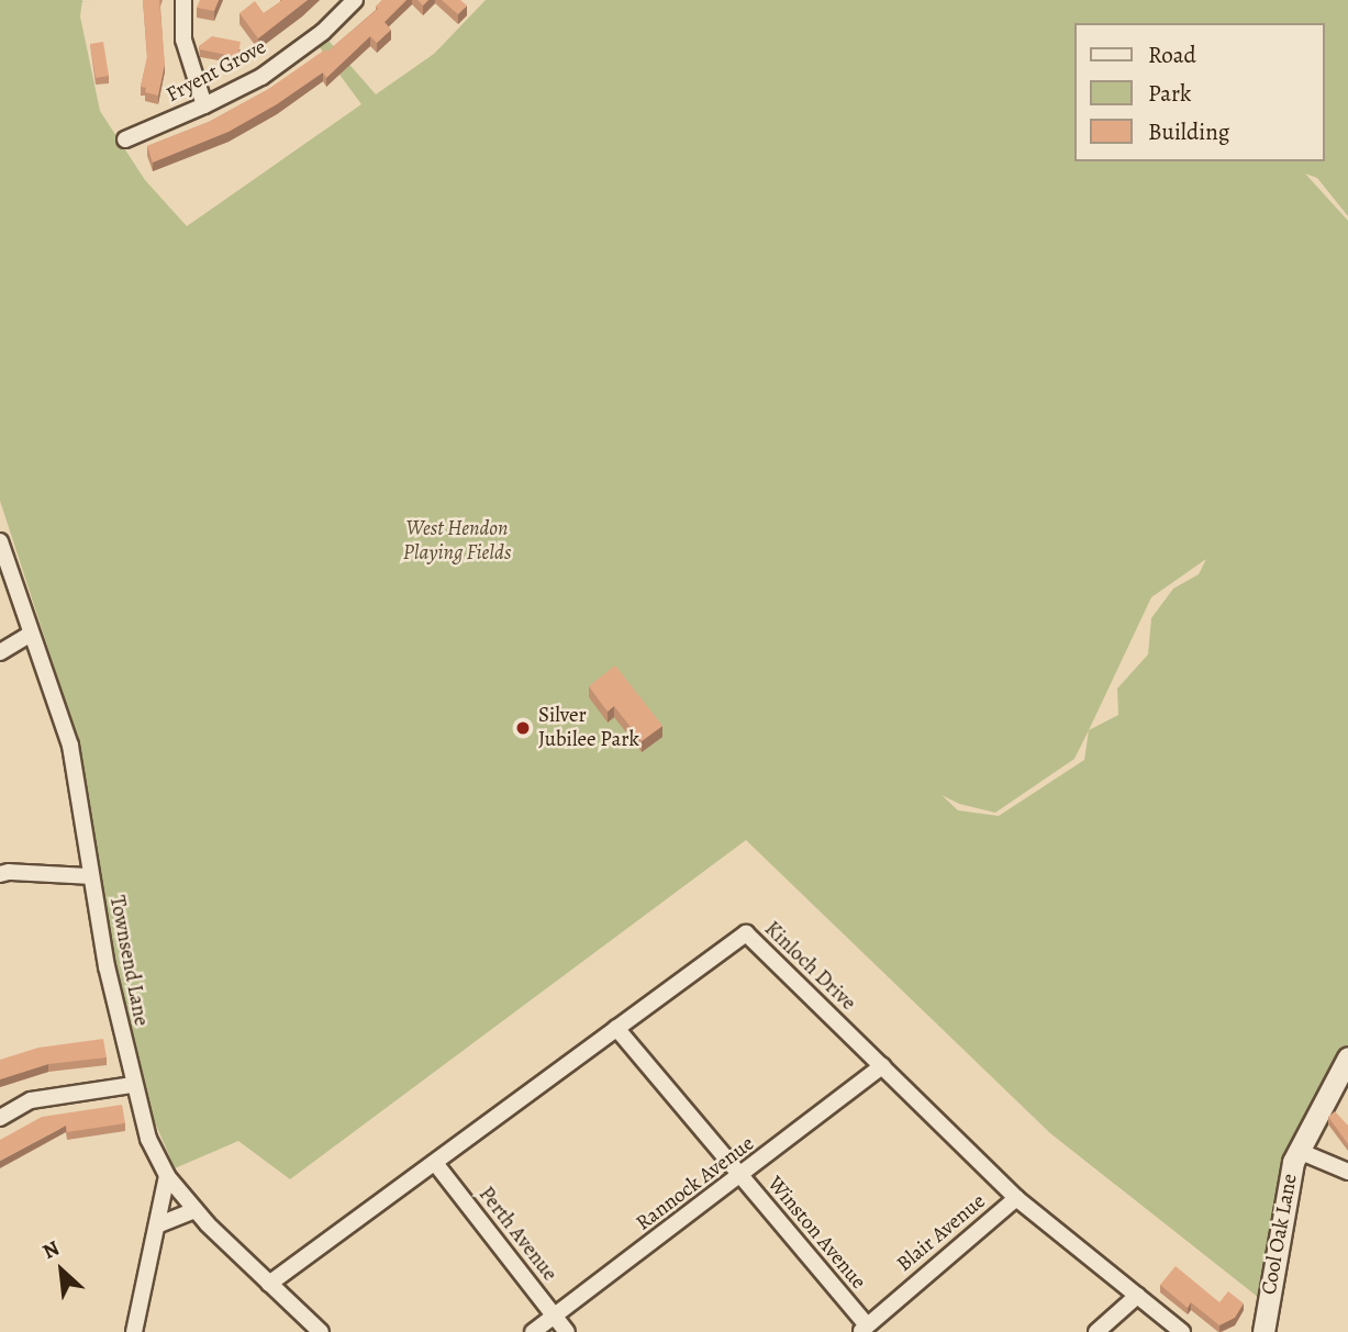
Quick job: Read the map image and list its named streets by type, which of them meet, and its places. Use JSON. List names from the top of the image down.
{
  "streets": {
    "street": [
      "Fryent Grove",
      "Townsend Lane",
      "Kinloch Drive",
      "Rannock Avenue",
      "Winston Avenue",
      "Blair Avenue",
      "Perth Avenue",
      "Cool Oak Lane"
    ]
  },
  "crossings": [
    ["Townsend Lane", "Kinloch Drive"],
    ["Kinloch Drive", "Rannock Avenue"],
    ["Kinloch Drive", "Winston Avenue"],
    ["Kinloch Drive", "Blair Avenue"],
    ["Kinloch Drive", "Perth Avenue"],
    ["Rannock Avenue", "Winston Avenue"],
    ["Rannock Avenue", "Perth Avenue"],
    ["Winston Avenue", "Blair Avenue"]
  ],
  "parks": ["West Hendon Playing Fields"],
  "places": ["Silver Jubilee Park"],
  "legend": ["Road", "Park", "Building"],
  "north": "top left"
}
